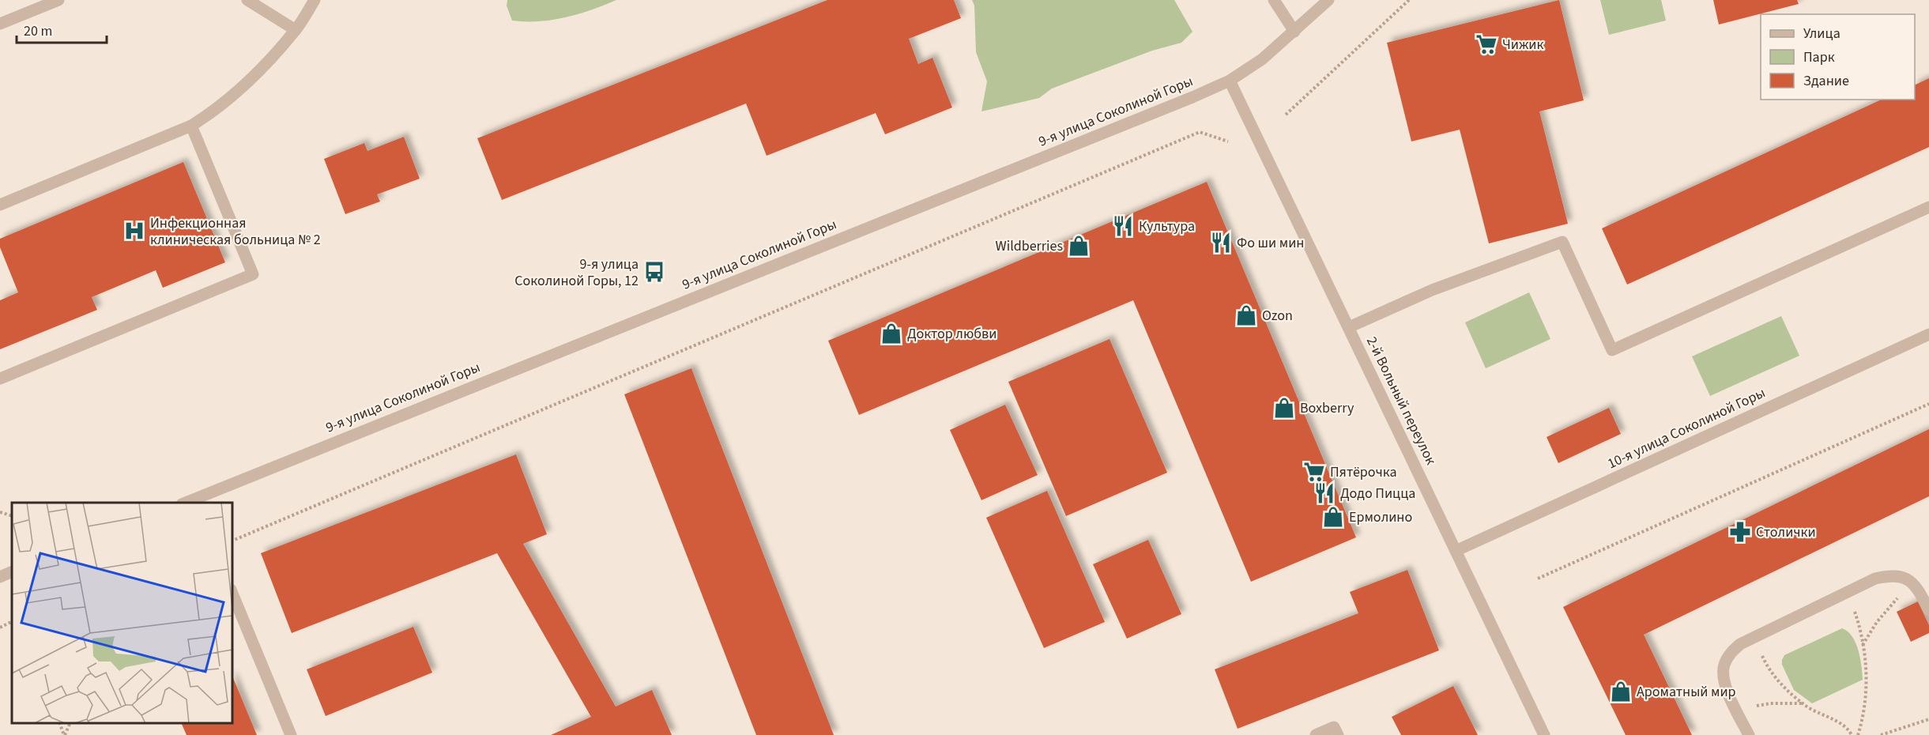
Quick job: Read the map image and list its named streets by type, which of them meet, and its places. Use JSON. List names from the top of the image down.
{
  "streets": {
    "street": ["9-я улица Соколиной Горы", "2-й Вольный переулок", "10-я улица Соколиной Горы"]
  },
  "crossings": [
    ["9-я улица Соколиной Горы", "2-й Вольный переулок"],
    ["2-й Вольный переулок", "10-я улица Соколиной Горы"]
  ],
  "places": {
    "supermarket": ["Чижик", "Пятёрочка"],
    "restaurant": ["Культура", "Фо ши мин", "Додо Пицца"],
    "hospital": ["Инфекционная клиническая больница № 2"],
    "shop": [
      "Wildberries",
      "Ozon",
      "Доктор любви",
      "Boxberry",
      "Ермолино",
      "Ароматный мир"
    ],
    "bus stop": ["9-я улица Соколиной Горы, 12"],
    "pharmacy": ["Столички"]
  },
  "legend": ["Улица", "Парк", "Здание"],
  "scale_bar": "20 m"
}
